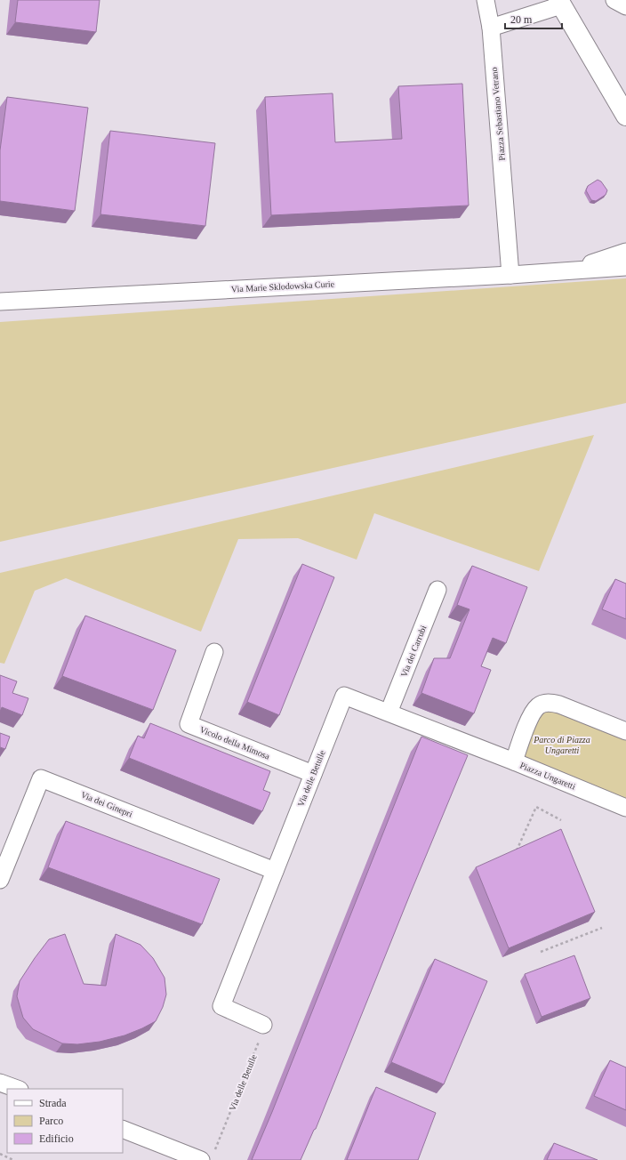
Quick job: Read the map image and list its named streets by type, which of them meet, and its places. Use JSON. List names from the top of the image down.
{
  "streets": {
    "street": [
      "Piazza Sebastiano Vetrano",
      "Via Marie Sklodowska Curie",
      "Via dei Carrubi",
      "Vicolo della Mimosa",
      "Piazza Ungaretti",
      "Via delle Betulle",
      "Via dei Ginepri"
    ]
  },
  "crossings": [
    ["Piazza Sebastiano Vetrano", "Via Marie Sklodowska Curie"],
    ["Via dei Carrubi", "Via delle Betulle"],
    ["Vicolo della Mimosa", "Via delle Betulle"],
    ["Piazza Ungaretti", "Via delle Betulle"],
    ["Via delle Betulle", "Via dei Ginepri"]
  ],
  "parks": ["Parco di Piazza Ungaretti"],
  "legend": ["Strada", "Parco", "Edificio"],
  "scale_bar": "20 m"
}
